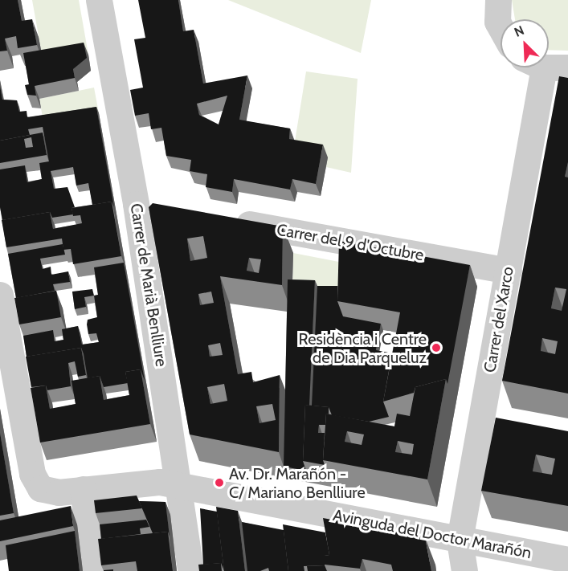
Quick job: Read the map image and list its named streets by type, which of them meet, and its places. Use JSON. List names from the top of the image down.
{
  "streets": {
    "street": [
      "Carrer del 9 d'Octubre",
      "Carrer de Marià Benlliure",
      "Carrer del Xarco",
      "Avinguda del Doctor Marañón"
    ]
  },
  "crossings": [
    ["Carrer del 9 d'Octubre", "Carrer del Xarco"],
    ["Carrer de Marià Benlliure", "Avinguda del Doctor Marañón"],
    ["Carrer del Xarco", "Avinguda del Doctor Marañón"]
  ],
  "places": ["Residència i Centre de Dia Parqueluz", "Av. Dr. Marañón - C/ Mariano Benlliure"],
  "north": "top left"
}
